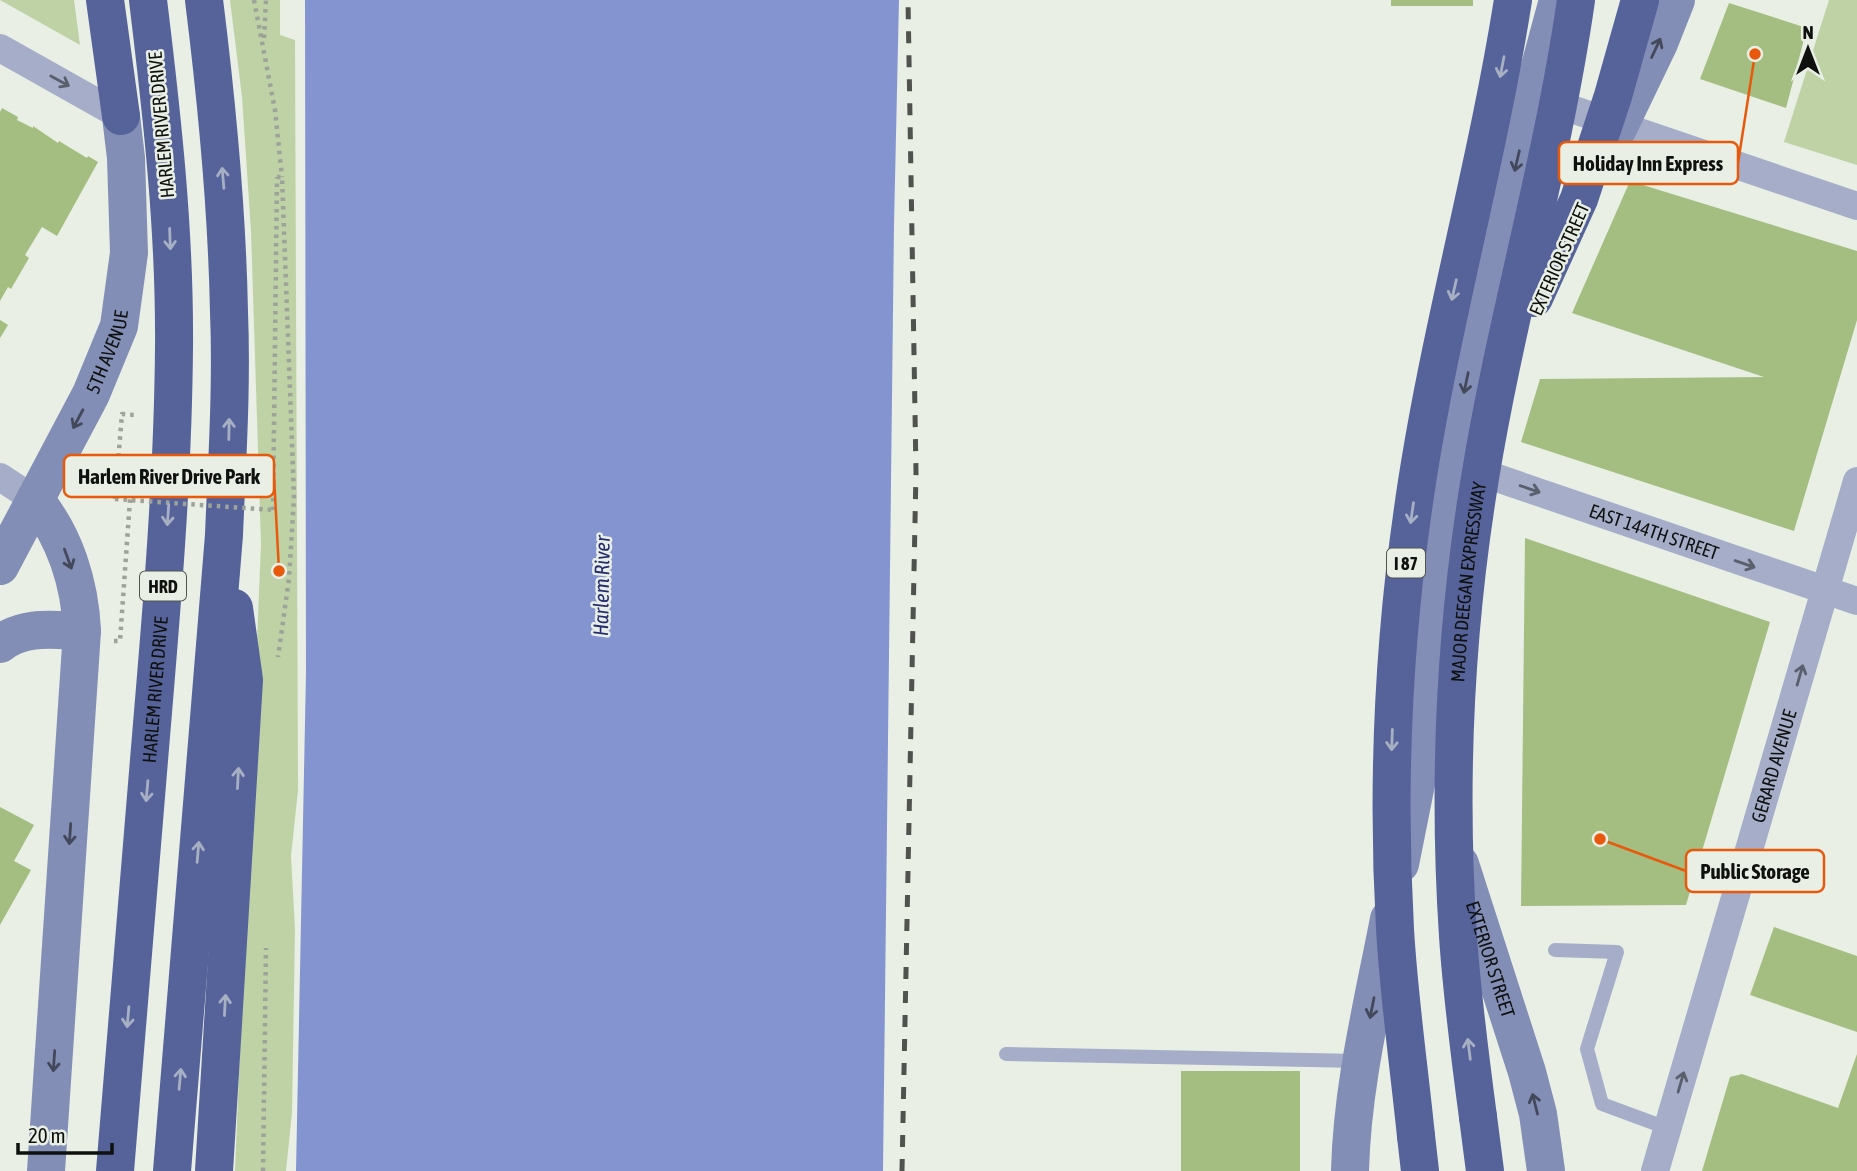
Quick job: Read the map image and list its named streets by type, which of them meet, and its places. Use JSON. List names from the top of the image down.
{
  "streets": {
    "highway": [
      "HARLEM RIVER DRIVE",
      "I 87",
      "MAJOR DEEGAN EXPRESSWAY",
      "HRD"
    ],
    "main road": ["EXTERIOR STREET", "5TH AVENUE"],
    "street": ["EAST 144TH STREET", "GERARD AVENUE"]
  },
  "crossings": [
    ["EXTERIOR STREET", "EAST 144TH STREET"],
    ["EAST 144TH STREET", "GERARD AVENUE"]
  ],
  "one_way": ["5TH AVENUE", "EAST 144TH STREET", "GERARD AVENUE"],
  "water": ["Harlem River"],
  "places": ["Holiday Inn Express", "Harlem River Drive Park", "Public Storage"],
  "scale_bar": "20 m",
  "north": "top"
}
